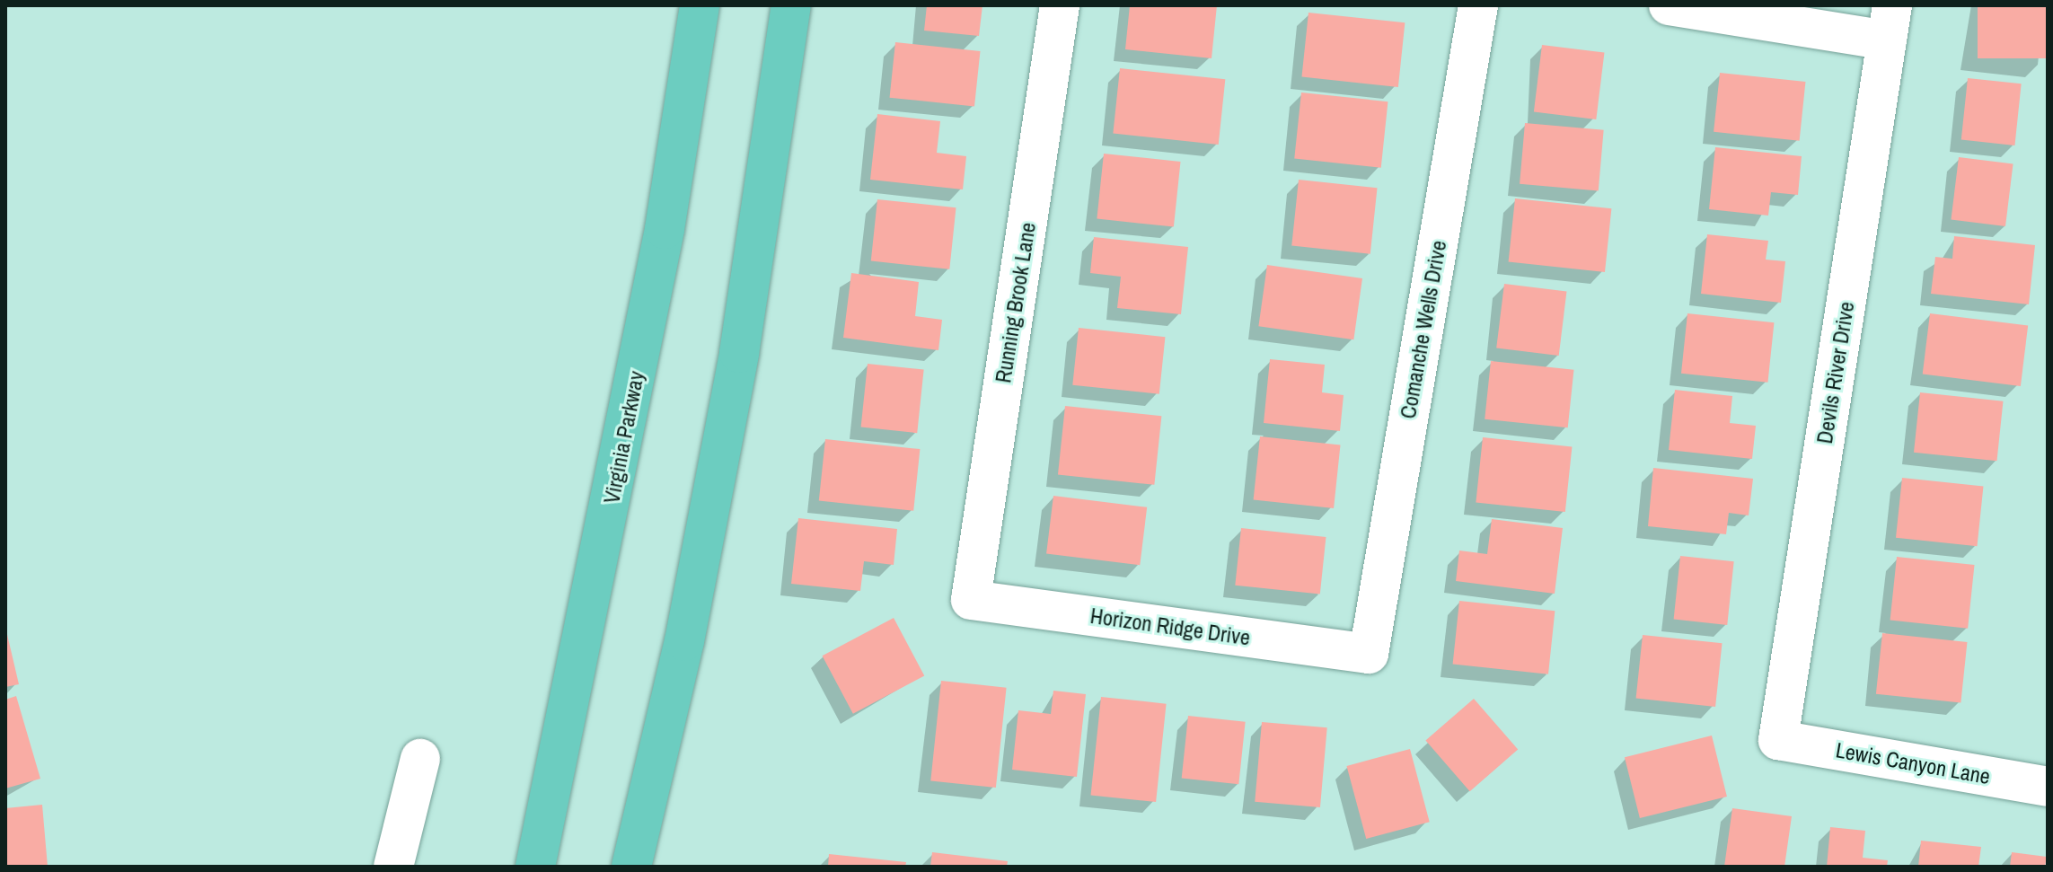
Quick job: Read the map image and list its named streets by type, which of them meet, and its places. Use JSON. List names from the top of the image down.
{
  "streets": {
    "main road": ["Virginia Parkway"],
    "street": [
      "Running Brook Lane",
      "Comanche Wells Drive",
      "Devils River Drive",
      "Horizon Ridge Drive",
      "Lewis Canyon Lane"
    ]
  },
  "crossings": [
    ["Running Brook Lane", "Horizon Ridge Drive"],
    ["Comanche Wells Drive", "Horizon Ridge Drive"],
    ["Devils River Drive", "Lewis Canyon Lane"]
  ]
}
